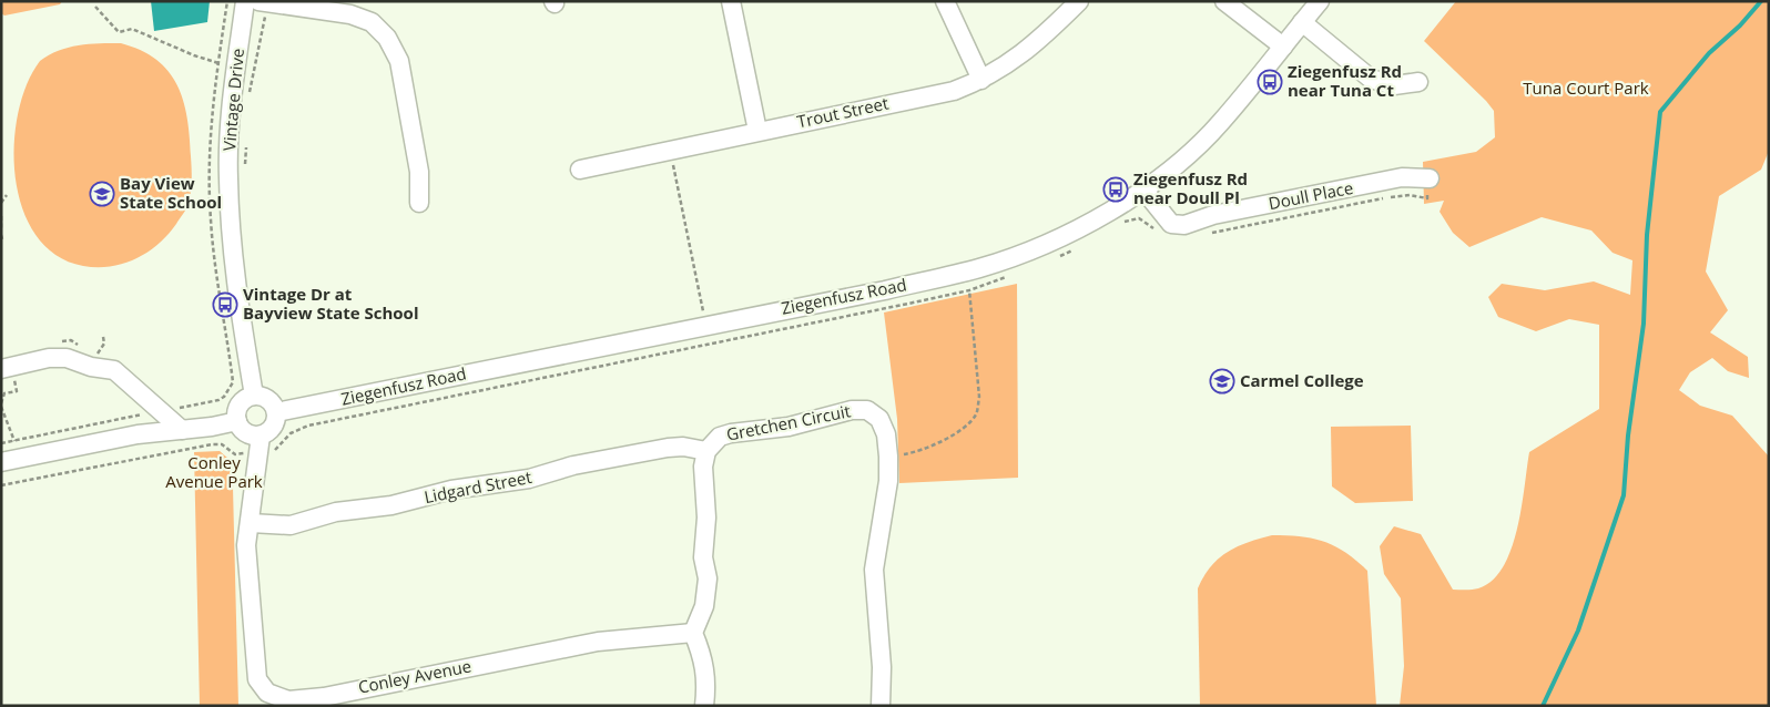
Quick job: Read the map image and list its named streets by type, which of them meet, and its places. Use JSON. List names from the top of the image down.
{
  "streets": {
    "street": [
      "Vintage Drive",
      "Trout Street",
      "Doull Place",
      "Ziegenfusz Road",
      "Gretchen Circuit",
      "Lidgard Street",
      "Conley Avenue"
    ]
  },
  "crossings": [
    ["Vintage Drive", "Ziegenfusz Road"],
    ["Vintage Drive", "Conley Avenue"],
    ["Doull Place", "Ziegenfusz Road"],
    ["Ziegenfusz Road", "Conley Avenue"],
    ["Gretchen Circuit", "Lidgard Street"],
    ["Gretchen Circuit", "Conley Avenue"],
    ["Lidgard Street", "Conley Avenue"]
  ],
  "parks": ["Tuna Court Park", "Conley Avenue Park"],
  "places": {
    "bus stop": ["Ziegenfusz Rd near Tuna Ct", "Ziegenfusz Rd near Doull Pl", "Vintage Dr at Bayview State School"],
    "school or university": ["Bay View State School", "Carmel College"]
  }
}
